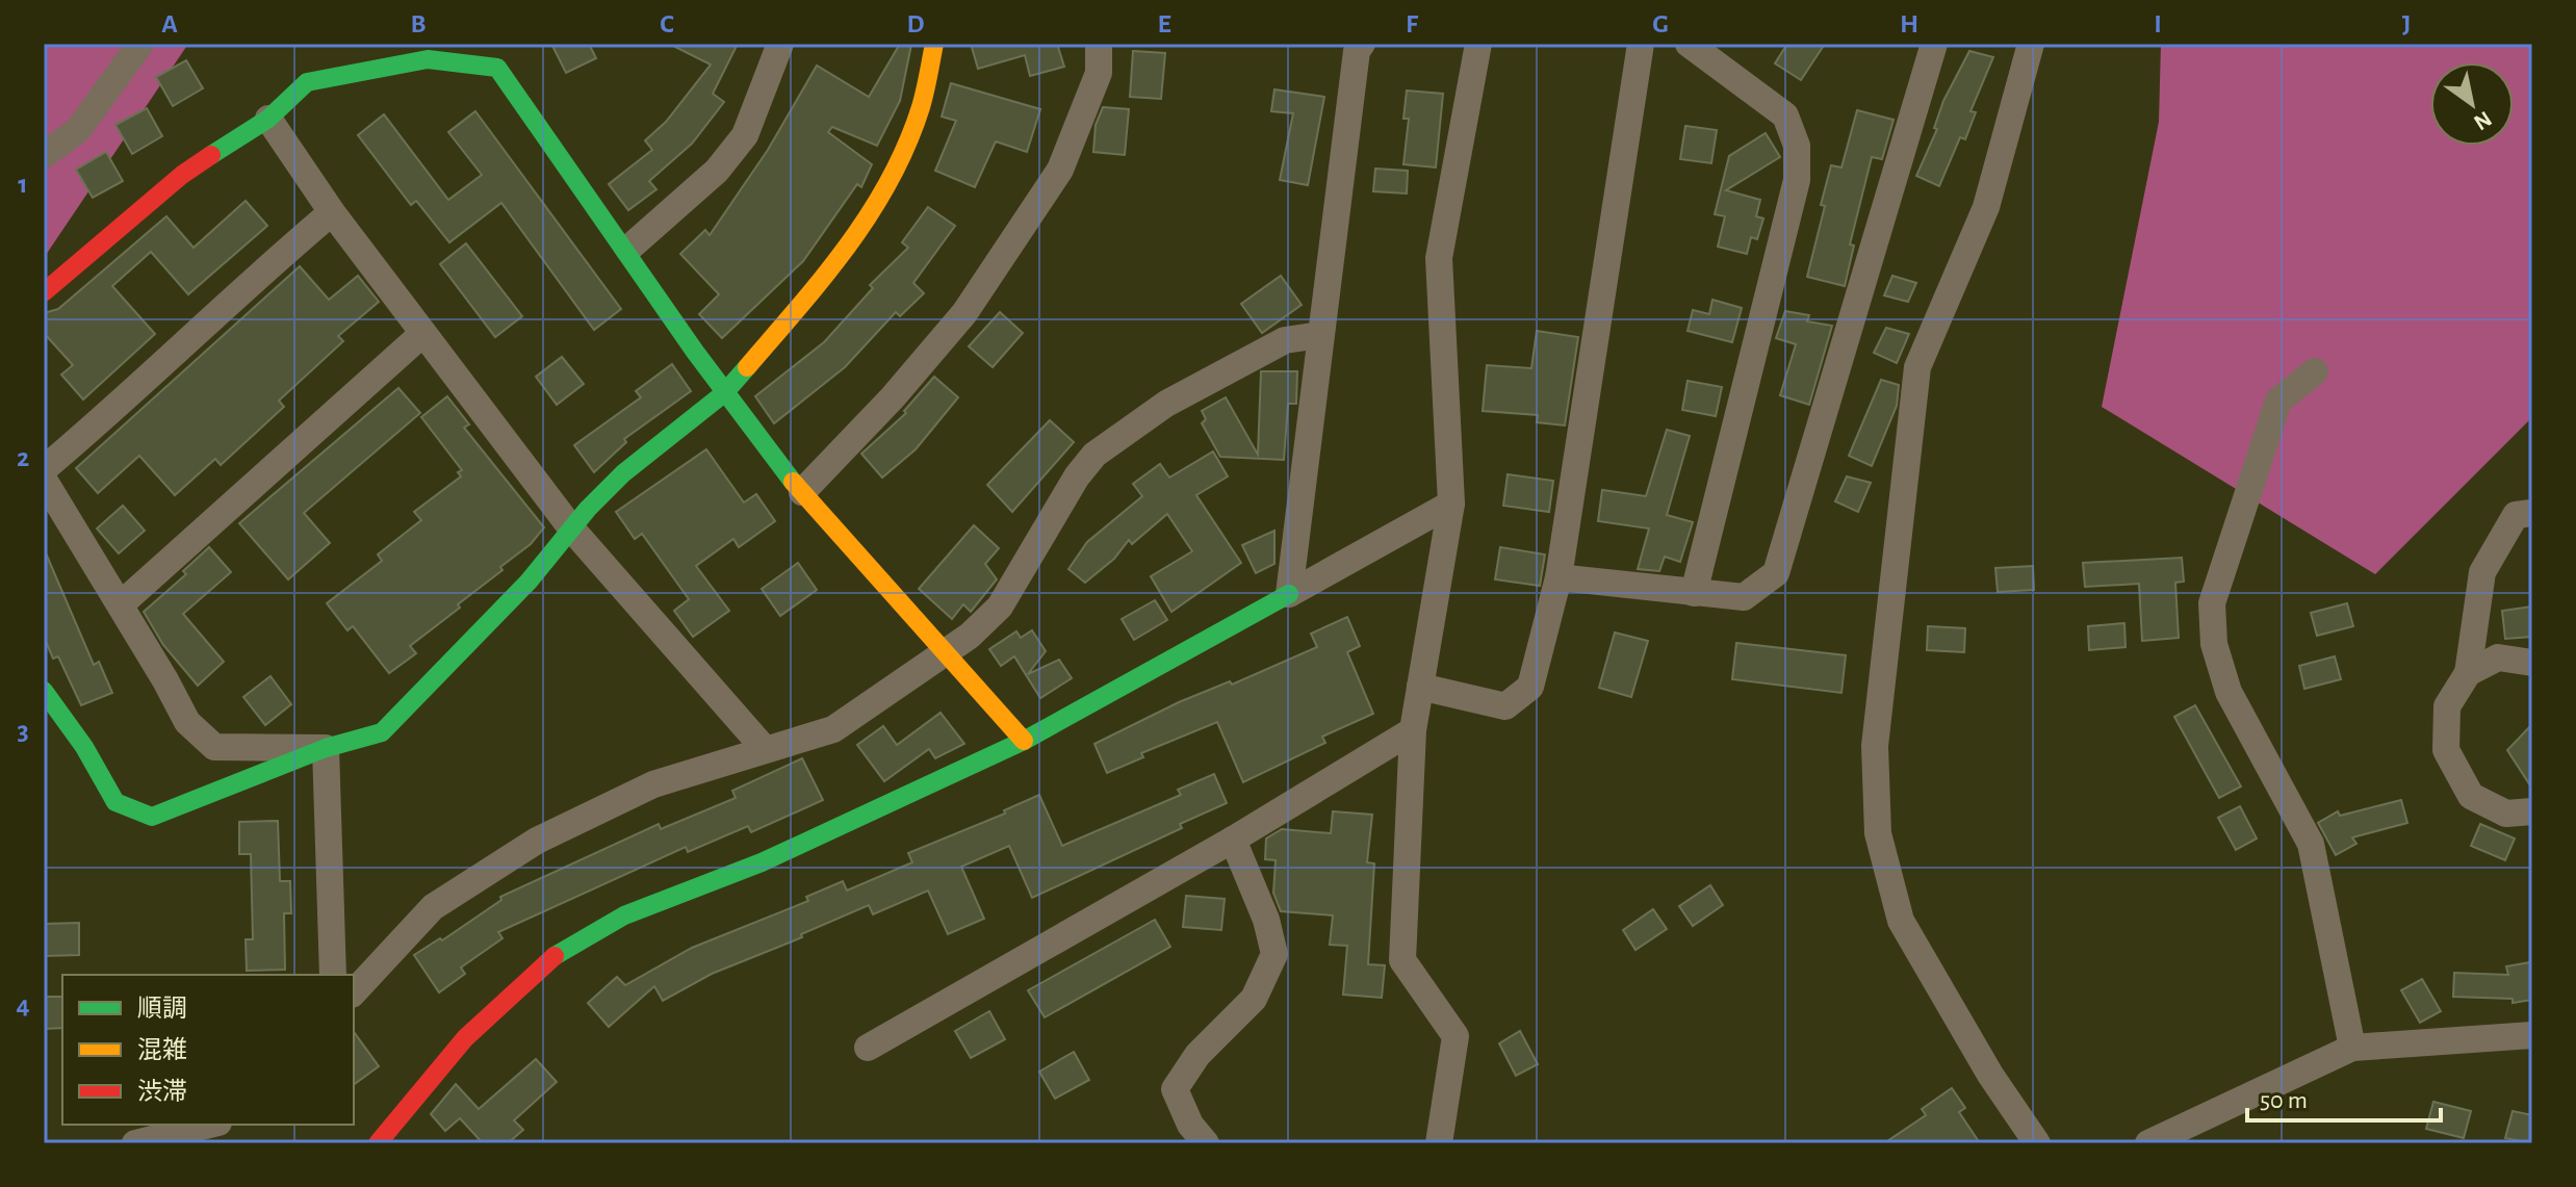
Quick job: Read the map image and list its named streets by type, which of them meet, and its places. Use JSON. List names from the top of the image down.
{
  "legend": ["順調", "混雑", "渋滞"],
  "scale_bar": "50 m",
  "north": "bottom right",
  "grid": {
    "columns": [
      "A",
      "B",
      "C",
      "D",
      "E",
      "F",
      "G",
      "H",
      "I",
      "J"
    ],
    "rows": [
      "1",
      "2",
      "3",
      "4"
    ]
  }
}
